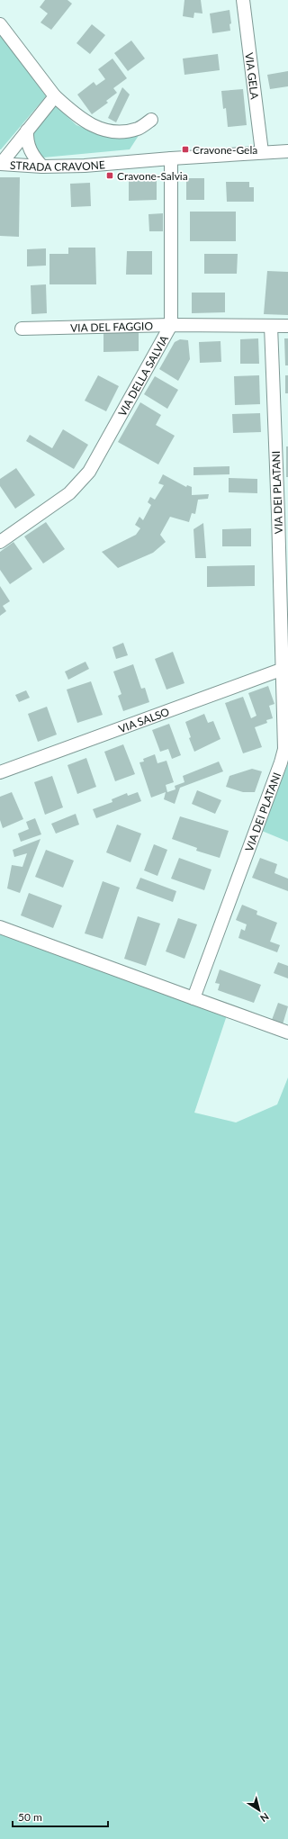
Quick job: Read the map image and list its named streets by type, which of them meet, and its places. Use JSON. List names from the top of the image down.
{
  "streets": {
    "street": [
      "VIA GELA",
      "STRADA CRAVONE",
      "VIA DEL FAGGIO",
      "VIA DELLA SALVIA",
      "VIA DEI PLATANI",
      "VIA SALSO"
    ]
  },
  "crossings": [
    ["VIA GELA", "STRADA CRAVONE"],
    ["STRADA CRAVONE", "VIA DELLA SALVIA"],
    ["VIA DEL FAGGIO", "VIA DELLA SALVIA"],
    ["VIA DEL FAGGIO", "VIA DEI PLATANI"],
    ["VIA DEI PLATANI", "VIA SALSO"]
  ],
  "places": {
    "transit": ["Cravone-Gela", "Cravone-Salvia"]
  },
  "scale_bar": "50 m",
  "north": "bottom right"
}
